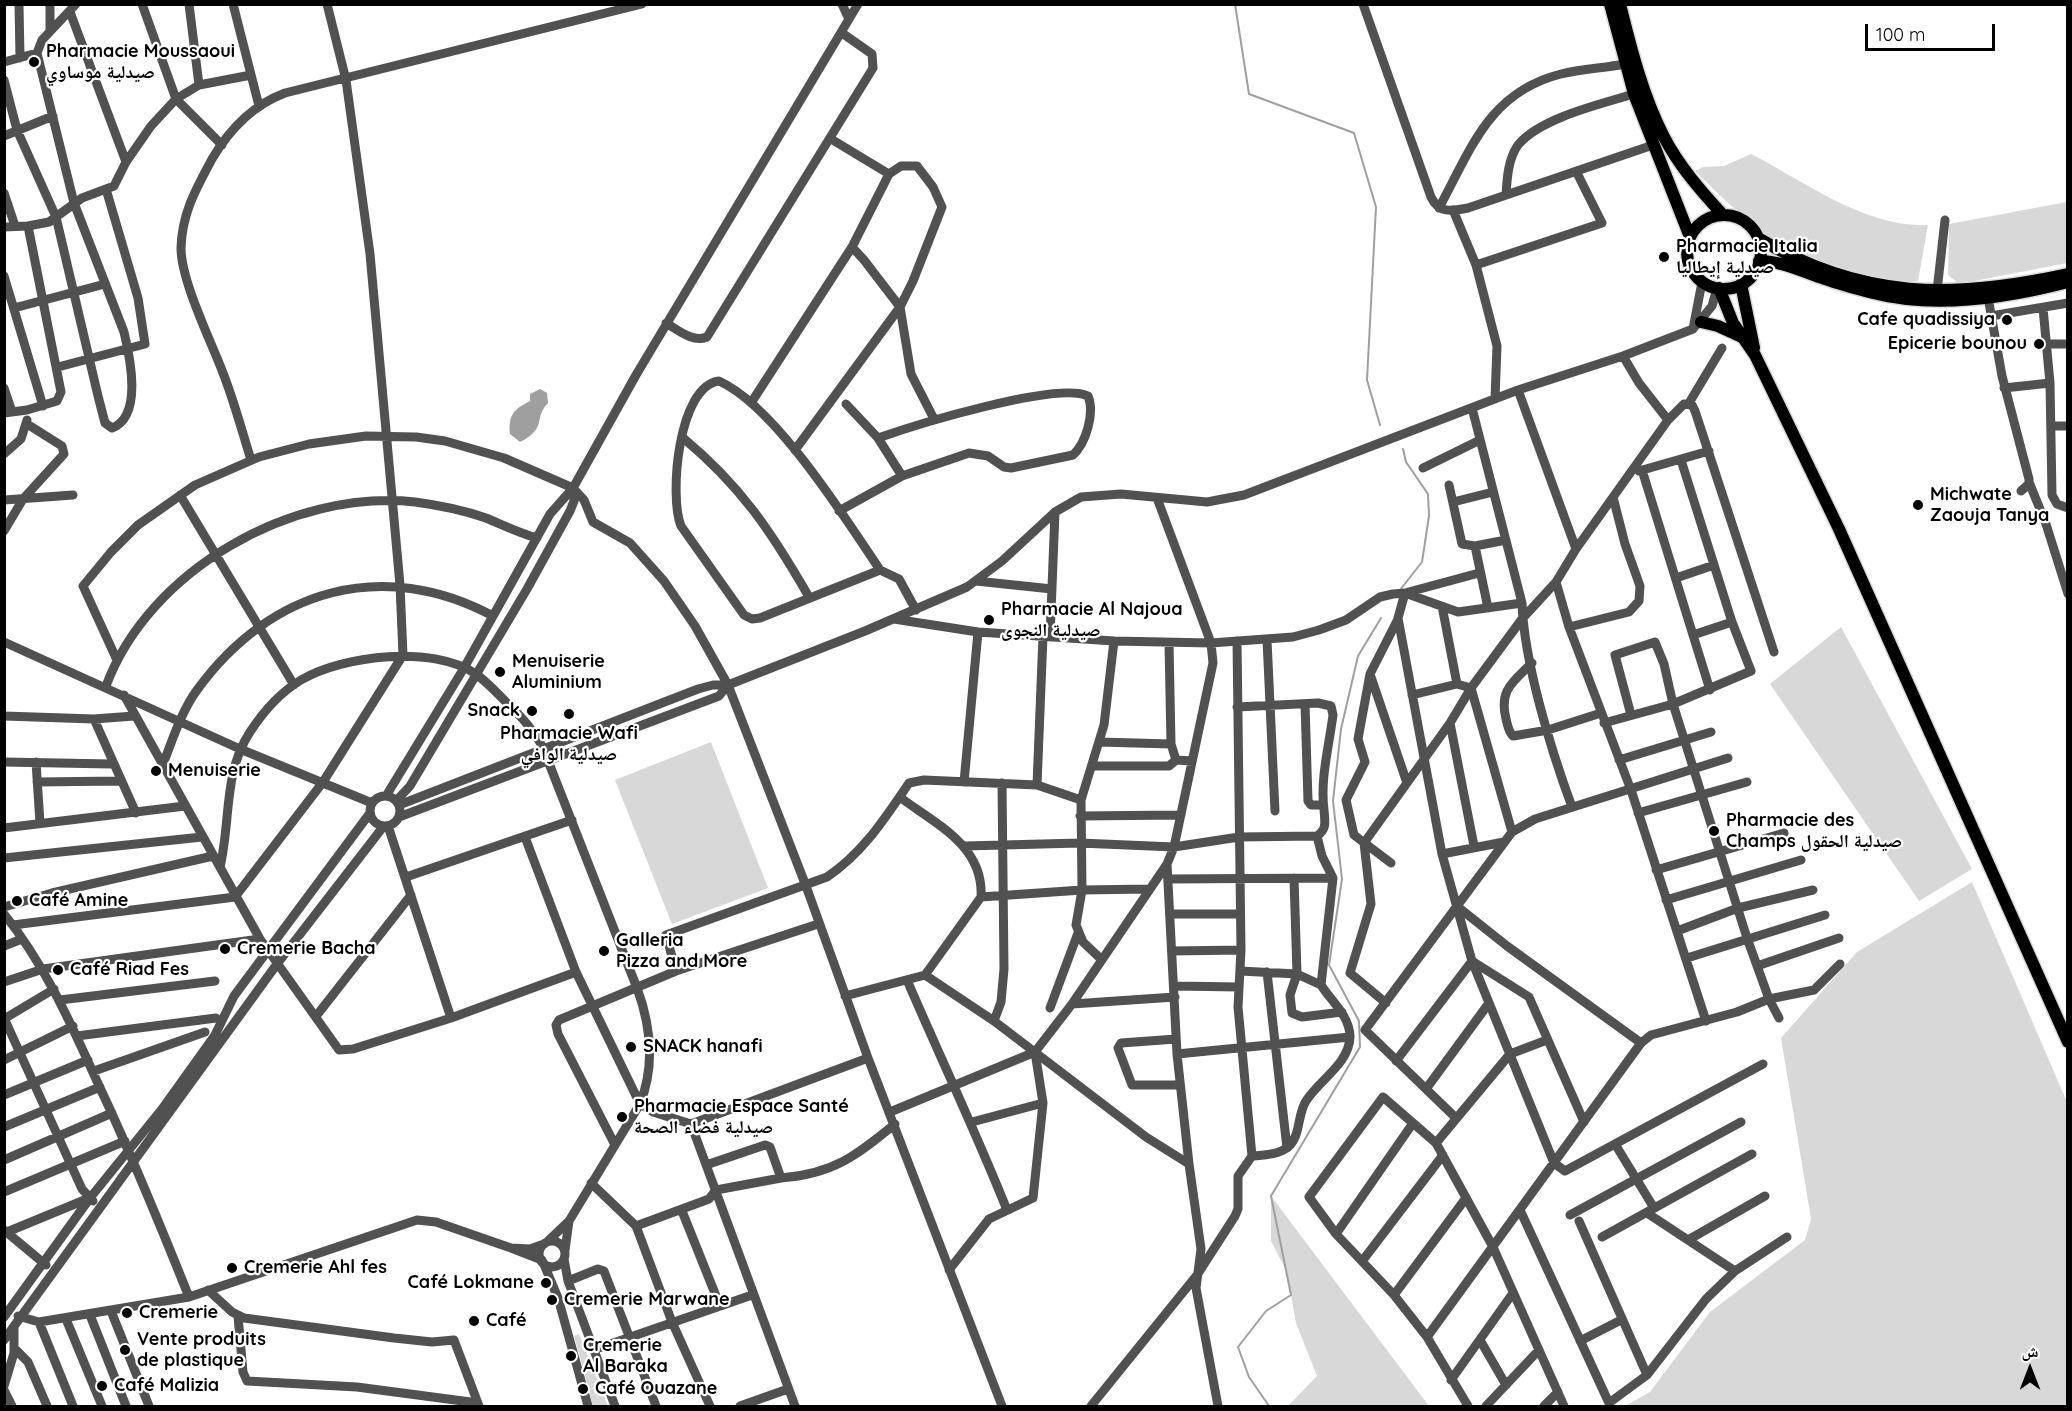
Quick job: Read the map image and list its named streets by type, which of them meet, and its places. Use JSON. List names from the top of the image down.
{
  "places": [
    "Pharmacie Moussaoui صيدلية موساوي",
    "Pharmacie Italia صيدلية إيطاليا",
    "Cafe quadissiya",
    "Epicerie bounou",
    "Michwate Zaouja Tanya",
    "Pharmacie Al Najoua صيدلية النجوى",
    "Menuiserie Aluminium",
    "Snack",
    "Pharmacie Wafi صيدلية الوافي",
    "Menuiserie",
    "Pharmacie des Champs صيدلية الحقول",
    "Café Amine",
    "Cremerie Bacha",
    "Galleria Pizza and More",
    "Café Riad Fes",
    "SNACK hanafi",
    "Pharmacie Espace Santé صيدلية فضاء الصحة",
    "Cremerie Ahl fes",
    "Café Lokmane",
    "Cremerie Marwane",
    "Cremerie",
    "Café",
    "Vente produits de plastique",
    "Cremerie Al Baraka",
    "Café Malizia",
    "Café Ouazane"
  ],
  "scale_bar": "100 m",
  "north": "top"
}
